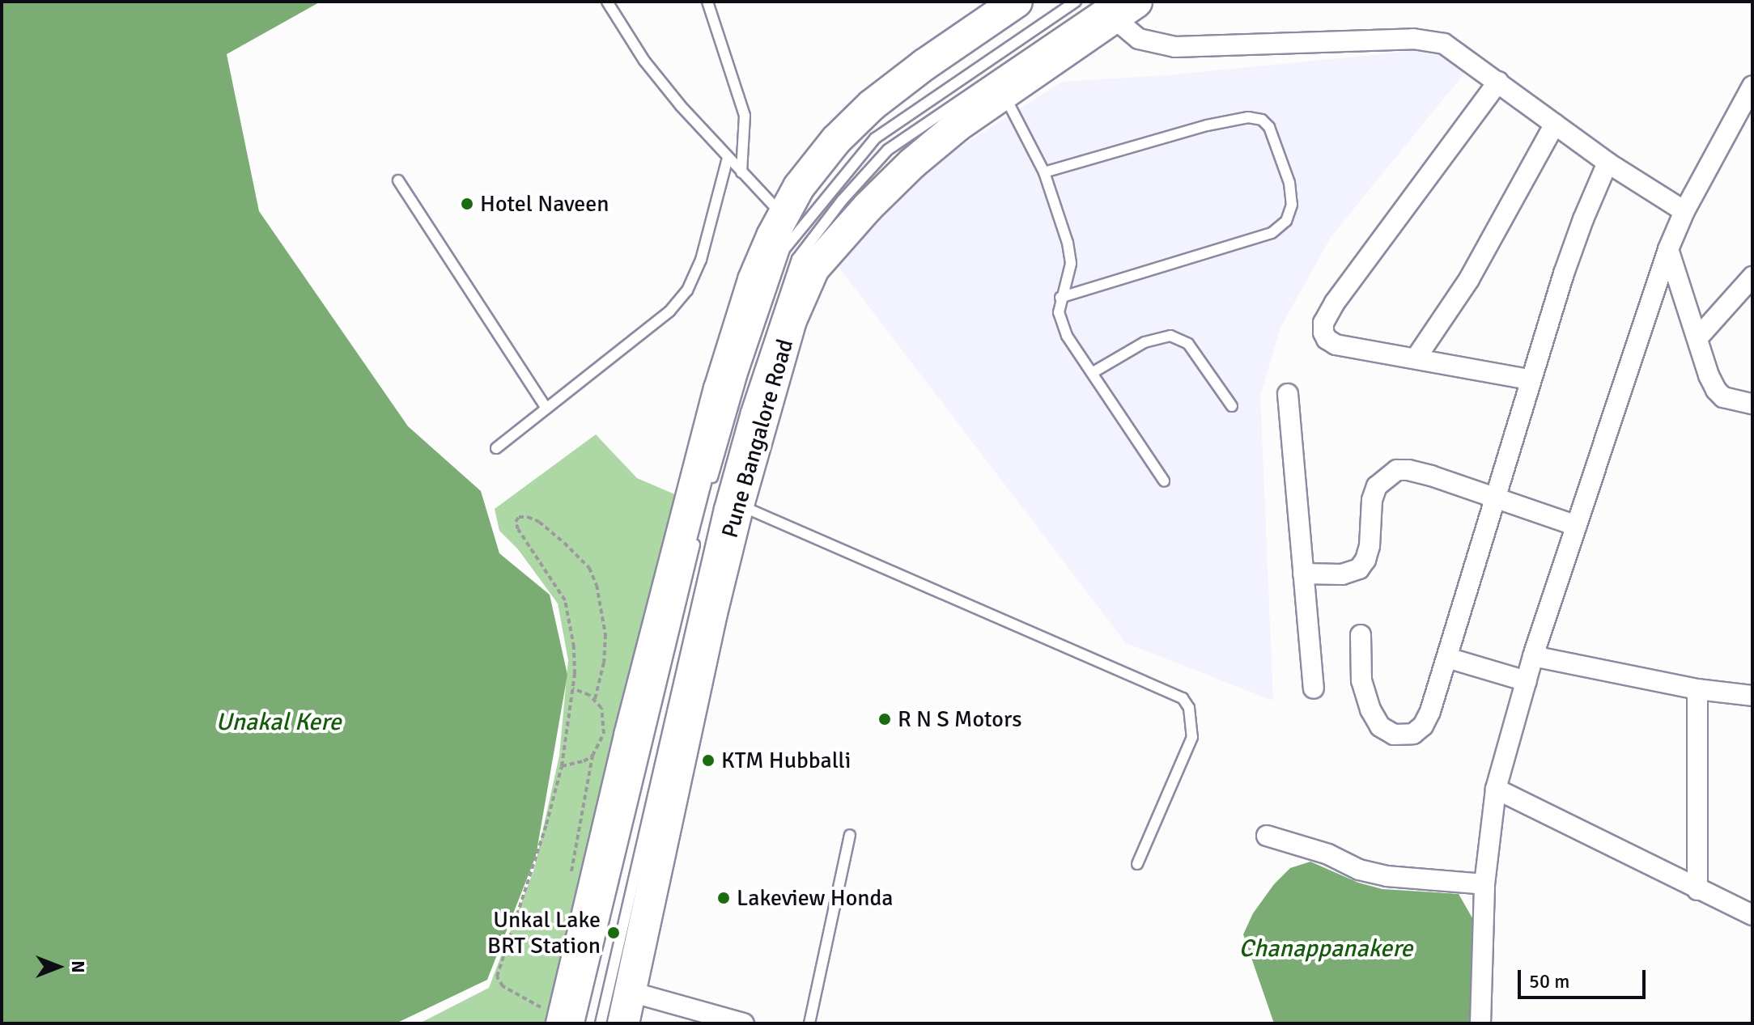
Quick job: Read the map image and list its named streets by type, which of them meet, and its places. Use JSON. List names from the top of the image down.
{
  "streets": {
    "main road": ["Pune Bangalore Road"]
  },
  "water": ["Unakal Kere", "Chanappanakere"],
  "places": [
    "Hotel Naveen",
    "R N S Motors",
    "KTM Hubballi",
    "Lakeview Honda",
    "Unkal Lake BRT Station"
  ],
  "scale_bar": "50 m",
  "north": "right"
}
